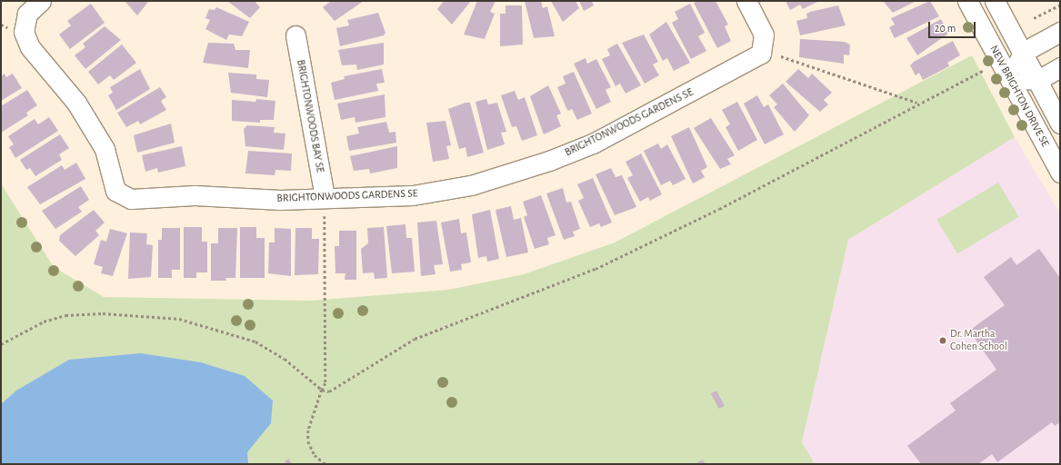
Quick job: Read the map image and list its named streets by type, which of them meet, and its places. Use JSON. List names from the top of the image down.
{
  "streets": {
    "street": ["NEW BRIGHTON DRIVE SE", "BRIGHTONWOODS BAY SE", "BRIGHTONWOODS GARDENS SE"]
  },
  "crossings": [
    ["BRIGHTONWOODS BAY SE", "BRIGHTONWOODS GARDENS SE"]
  ],
  "places": ["Dr. Martha Cohen School"],
  "scale_bar": "20 m"
}
